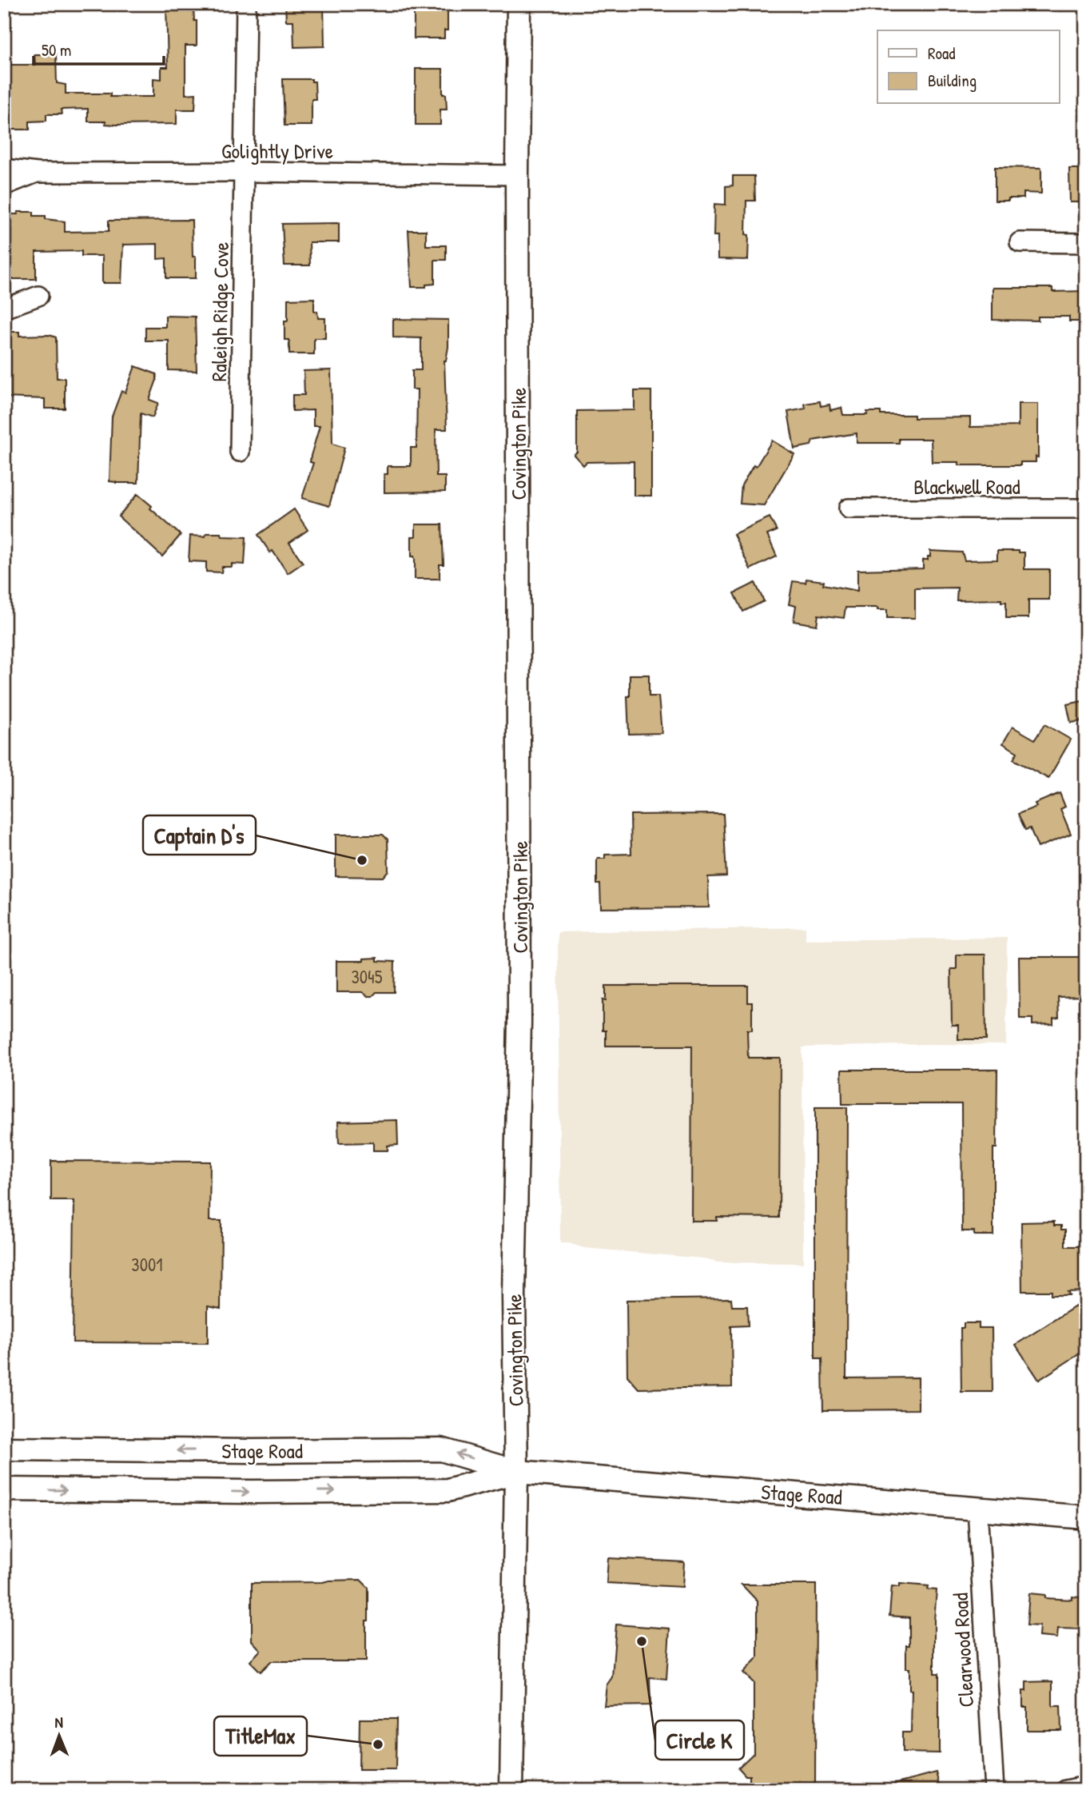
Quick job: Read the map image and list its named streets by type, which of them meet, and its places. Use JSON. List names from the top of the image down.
{
  "streets": {
    "main road": ["Covington Pike", "Stage Road"],
    "street": [
      "Golightly Drive",
      "Raleigh Ridge Cove",
      "Blackwell Road",
      "Clearwood Road"
    ]
  },
  "crossings": [
    ["Golightly Drive", "Raleigh Ridge Cove"],
    ["Golightly Drive", "Covington Pike"],
    ["Covington Pike", "Stage Road"],
    ["Stage Road", "Clearwood Road"]
  ],
  "places": ["Captain D's", "Circle K", "TitleMax"],
  "house_numbers": ["3045", "3001"],
  "legend": ["Road", "Building"],
  "scale_bar": "50 m",
  "north": "top"
}
